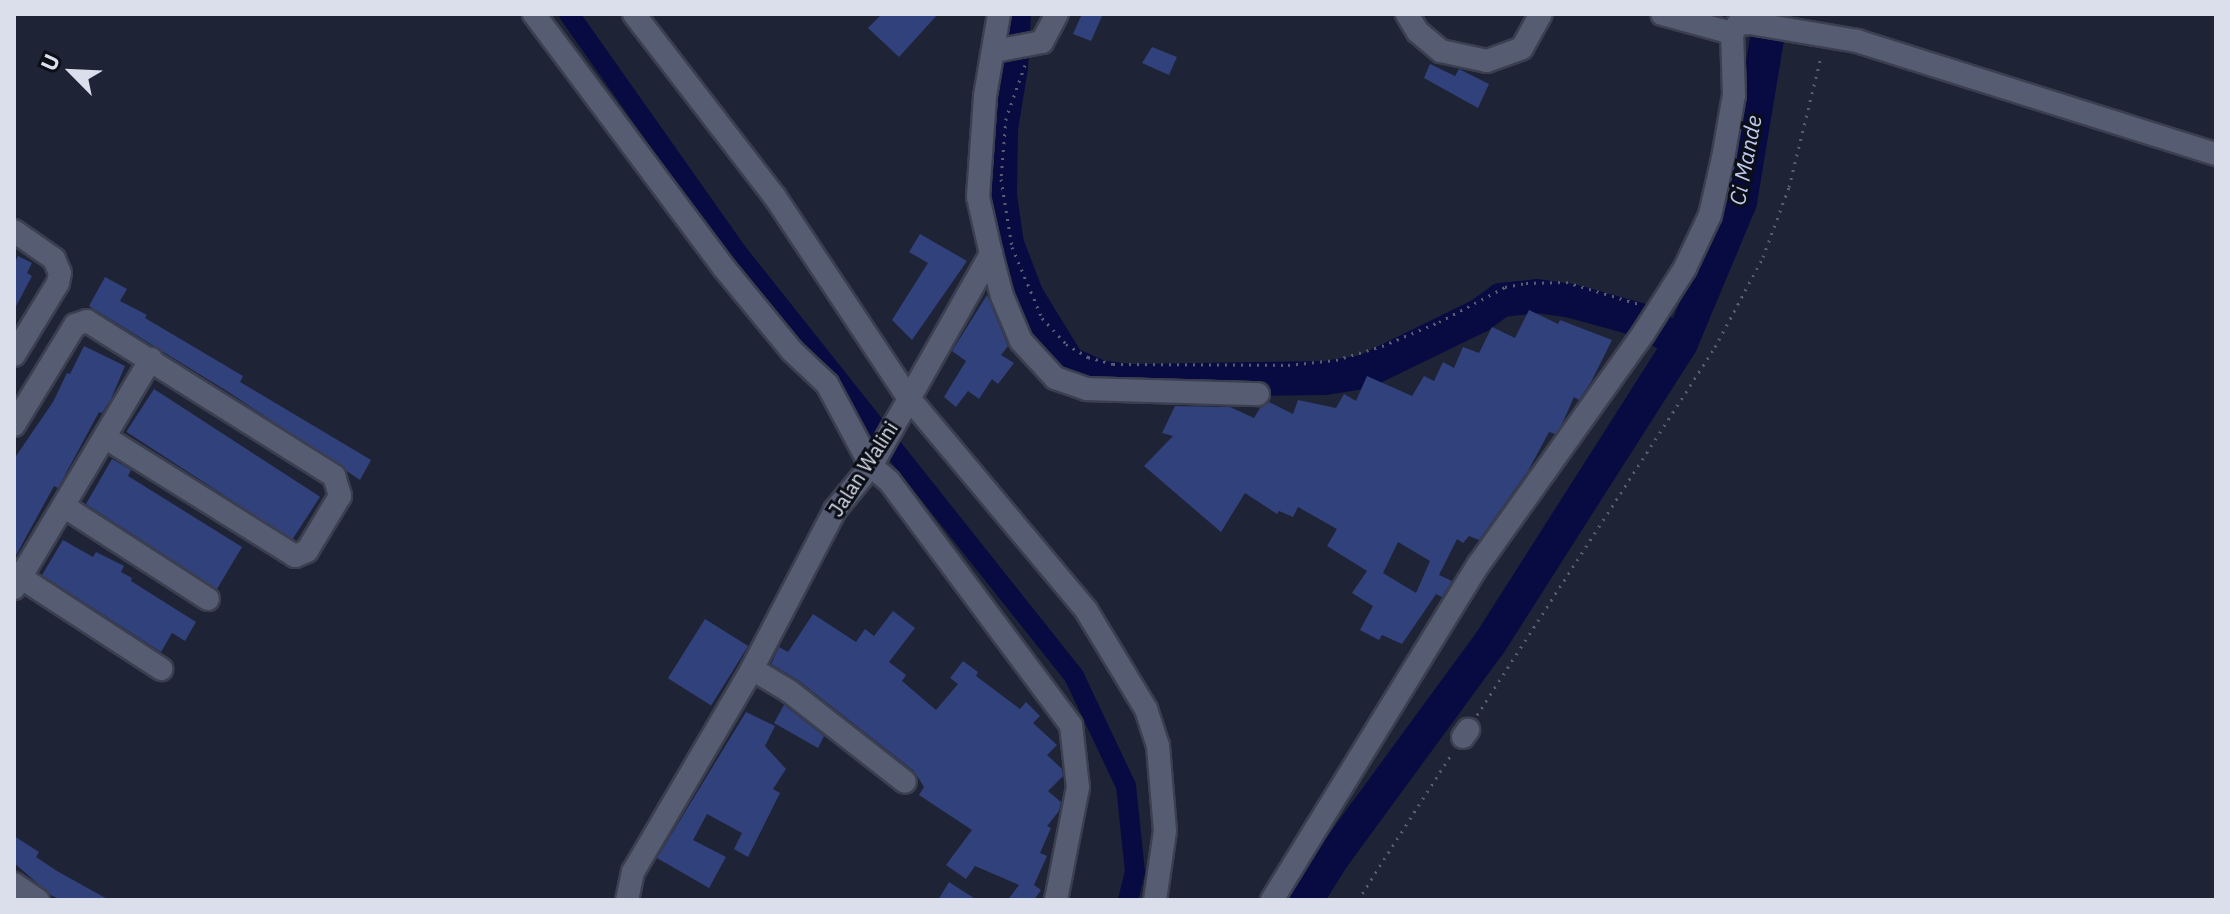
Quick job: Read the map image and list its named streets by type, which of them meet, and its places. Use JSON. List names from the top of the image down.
{
  "streets": {
    "street": ["Jalan Walini"]
  },
  "water": ["Ci Mande"],
  "north": "top left"
}
